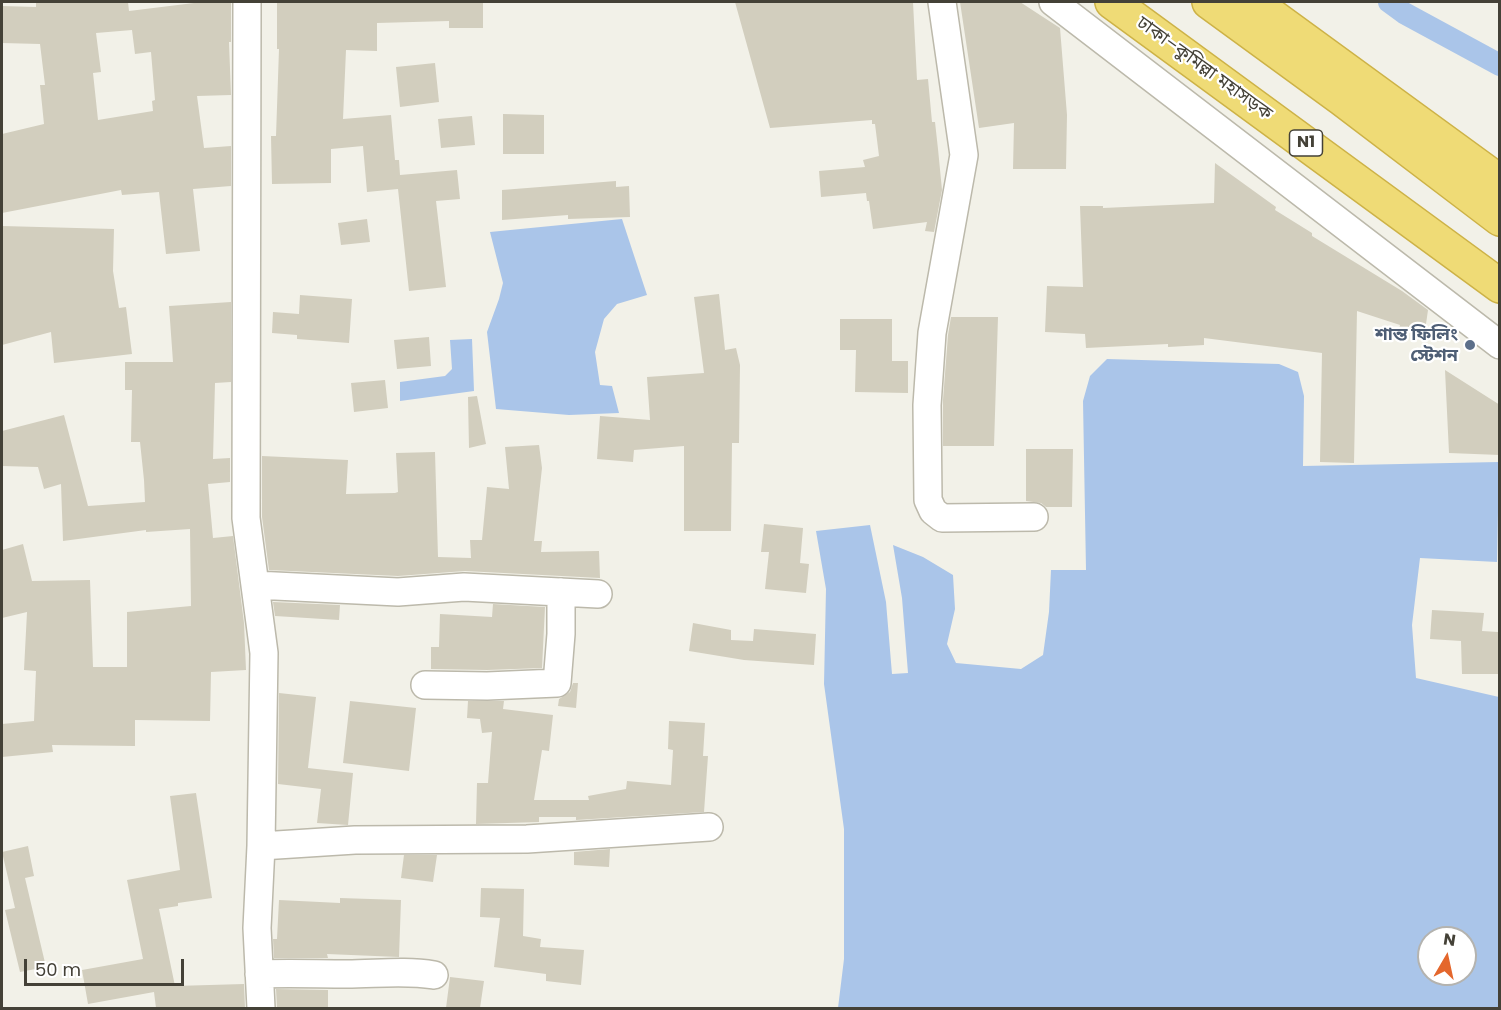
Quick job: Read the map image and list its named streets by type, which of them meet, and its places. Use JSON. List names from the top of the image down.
{
  "streets": {
    "highway": ["ঢাকা–কুমিল্লা মহাসড়ক", "N1"]
  },
  "places": ["শান্ত ফিলিং স্টেশন"],
  "scale_bar": "50 m",
  "north": "top"
}
